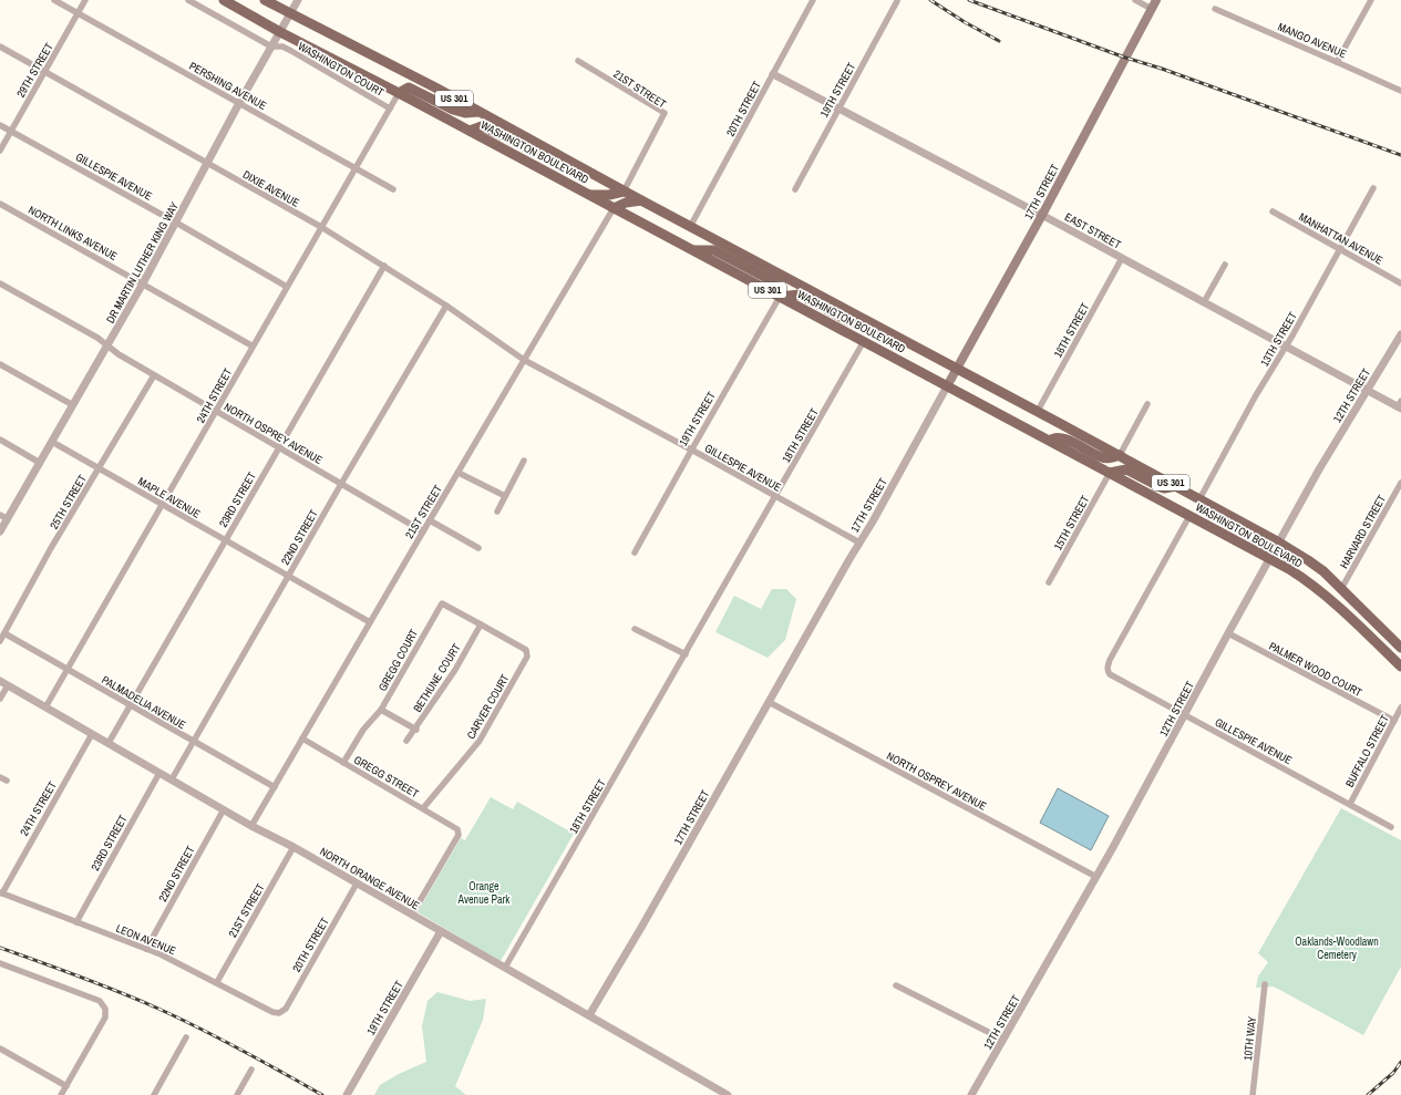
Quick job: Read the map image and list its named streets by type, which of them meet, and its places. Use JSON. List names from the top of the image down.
{
  "streets": {
    "main road": ["US 301", "WASHINGTON BOULEVARD", "17TH STREET"],
    "street": [
      "MANGO AVENUE",
      "WASHINGTON COURT",
      "29TH STREET",
      "PERSHING AVENUE",
      "21ST STREET",
      "19TH STREET",
      "20TH STREET",
      "GILLESPIE AVENUE",
      "DIXIE AVENUE",
      "EAST STREET",
      "NORTH LINKS AVENUE",
      "MANHATTAN AVENUE",
      "DR MARTIN LUTHER KING WAY",
      "16TH STREET",
      "13TH STREET",
      "24TH STREET",
      "12TH STREET",
      "NORTH OSPREY AVENUE",
      "18TH STREET",
      "MAPLE AVENUE",
      "23RD STREET",
      "25TH STREET",
      "15TH STREET",
      "HARVARD STREET",
      "22ND STREET",
      "GREGG COURT",
      "PALMER WOOD COURT",
      "BETHUNE COURT",
      "PALMADELIA AVENUE",
      "CARVER COURT",
      "BUFFALO STREET",
      "GREGG STREET",
      "NORTH ORANGE AVENUE",
      "LEON AVENUE",
      "10TH WAY"
    ]
  },
  "crossings": [
    ["WASHINGTON COURT", "DR MARTIN LUTHER KING WAY"],
    ["WASHINGTON COURT", "24TH STREET"],
    ["29TH STREET", "PERSHING AVENUE"],
    ["29TH STREET", "GILLESPIE AVENUE"],
    ["29TH STREET", "DIXIE AVENUE"],
    ["PERSHING AVENUE", "DR MARTIN LUTHER KING WAY"],
    ["PERSHING AVENUE", "24TH STREET"],
    ["21ST STREET", "WASHINGTON BOULEVARD"],
    ["21ST STREET", "GILLESPIE AVENUE"],
    ["21ST STREET", "DIXIE AVENUE"],
    ["21ST STREET", "NORTH OSPREY AVENUE"],
    ["21ST STREET", "MAPLE AVENUE"],
    ["21ST STREET", "PALMADELIA AVENUE"],
    ["21ST STREET", "GREGG STREET"],
    ["21ST STREET", "NORTH ORANGE AVENUE"],
    ["21ST STREET", "LEON AVENUE"],
    ["19TH STREET", "WASHINGTON BOULEVARD"],
    ["19TH STREET", "GILLESPIE AVENUE"],
    ["19TH STREET", "EAST STREET"],
    ["19TH STREET", "NORTH ORANGE AVENUE"],
    ["20TH STREET", "WASHINGTON BOULEVARD"],
    ["20TH STREET", "EAST STREET"],
    ["20TH STREET", "NORTH ORANGE AVENUE"],
    ["20TH STREET", "LEON AVENUE"],
    ["WASHINGTON BOULEVARD", "GILLESPIE AVENUE"],
    ["WASHINGTON BOULEVARD", "17TH STREET"],
    ["WASHINGTON BOULEVARD", "DR MARTIN LUTHER KING WAY"],
    ["WASHINGTON BOULEVARD", "16TH STREET"],
    ["WASHINGTON BOULEVARD", "13TH STREET"],
    ["WASHINGTON BOULEVARD", "24TH STREET"],
    ["WASHINGTON BOULEVARD", "12TH STREET"],
    ["WASHINGTON BOULEVARD", "18TH STREET"],
    ["WASHINGTON BOULEVARD", "15TH STREET"],
    ["WASHINGTON BOULEVARD", "HARVARD STREET"],
    ["GILLESPIE AVENUE", "DIXIE AVENUE"],
    ["GILLESPIE AVENUE", "17TH STREET"],
    ["GILLESPIE AVENUE", "DR MARTIN LUTHER KING WAY"],
    ["GILLESPIE AVENUE", "24TH STREET"],
    ["GILLESPIE AVENUE", "12TH STREET"],
    ["GILLESPIE AVENUE", "18TH STREET"],
    ["GILLESPIE AVENUE", "BUFFALO STREET"],
    ["DIXIE AVENUE", "DR MARTIN LUTHER KING WAY"],
    ["DIXIE AVENUE", "24TH STREET"],
    ["DIXIE AVENUE", "23RD STREET"],
    ["DIXIE AVENUE", "22ND STREET"],
    ["17TH STREET", "EAST STREET"],
    ["17TH STREET", "NORTH OSPREY AVENUE"],
    ["17TH STREET", "NORTH ORANGE AVENUE"],
    ["EAST STREET", "16TH STREET"],
    ["EAST STREET", "13TH STREET"],
    ["EAST STREET", "12TH STREET"],
    ["NORTH LINKS AVENUE", "DR MARTIN LUTHER KING WAY"],
    ["NORTH LINKS AVENUE", "24TH STREET"],
    ["MANHATTAN AVENUE", "13TH STREET"],
    ["DR MARTIN LUTHER KING WAY", "NORTH OSPREY AVENUE"],
    ["DR MARTIN LUTHER KING WAY", "MAPLE AVENUE"],
    ["24TH STREET", "NORTH OSPREY AVENUE"],
    ["24TH STREET", "MAPLE AVENUE"],
    ["24TH STREET", "PALMADELIA AVENUE"],
    ["24TH STREET", "NORTH ORANGE AVENUE"],
    ["24TH STREET", "LEON AVENUE"],
    ["12TH STREET", "NORTH OSPREY AVENUE"],
    ["12TH STREET", "PALMER WOOD COURT"],
    ["NORTH OSPREY AVENUE", "23RD STREET"],
    ["NORTH OSPREY AVENUE", "25TH STREET"],
    ["NORTH OSPREY AVENUE", "22ND STREET"],
    ["18TH STREET", "NORTH ORANGE AVENUE"],
    ["MAPLE AVENUE", "23RD STREET"],
    ["MAPLE AVENUE", "25TH STREET"],
    ["MAPLE AVENUE", "22ND STREET"],
    ["23RD STREET", "PALMADELIA AVENUE"],
    ["23RD STREET", "NORTH ORANGE AVENUE"],
    ["23RD STREET", "LEON AVENUE"],
    ["25TH STREET", "PALMADELIA AVENUE"],
    ["22ND STREET", "PALMADELIA AVENUE"],
    ["22ND STREET", "NORTH ORANGE AVENUE"],
    ["22ND STREET", "LEON AVENUE"],
    ["GREGG COURT", "BETHUNE COURT"],
    ["GREGG COURT", "CARVER COURT"],
    ["GREGG COURT", "GREGG STREET"],
    ["PALMER WOOD COURT", "BUFFALO STREET"],
    ["BETHUNE COURT", "CARVER COURT"],
    ["CARVER COURT", "GREGG STREET"],
    ["GREGG STREET", "NORTH ORANGE AVENUE"]
  ],
  "parks": ["Orange Avenue Park", "Oaklands-Woodlawn Cemetery"]
}
